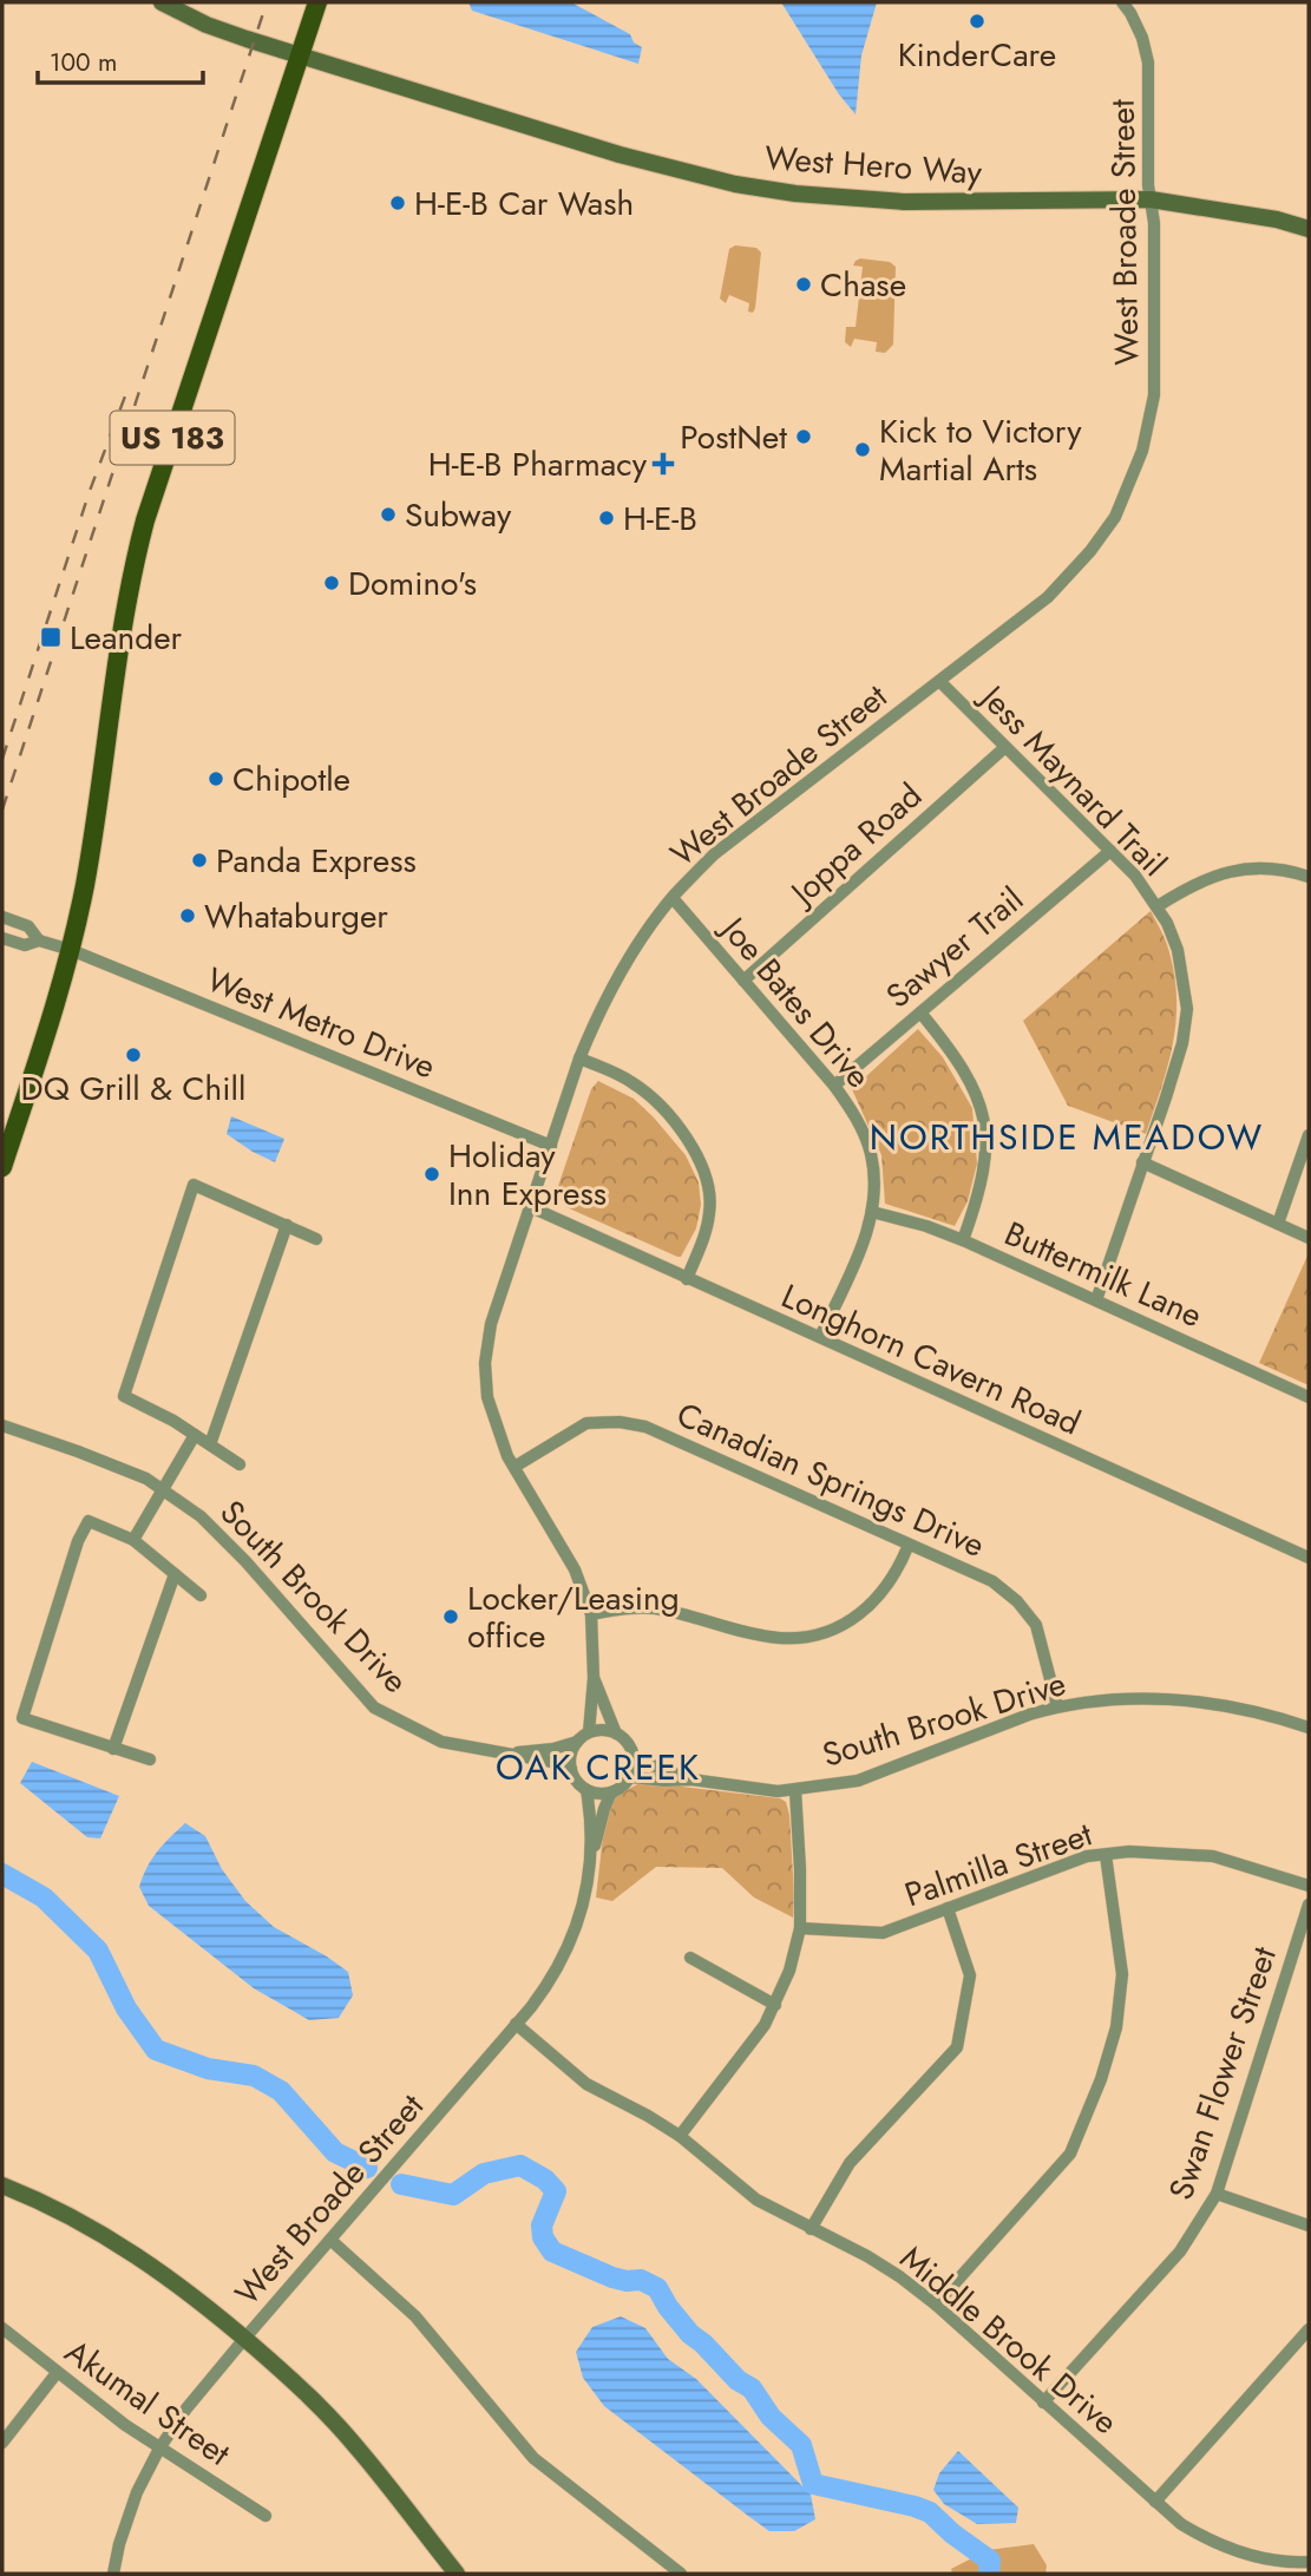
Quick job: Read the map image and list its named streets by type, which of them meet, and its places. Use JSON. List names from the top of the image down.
{
  "streets": {
    "main road": ["West Hero Way", "US 183"],
    "street": [
      "West Broade Street",
      "Jess Maynard Trail",
      "Joppa Road",
      "Sawyer Trail",
      "Joe Bates Drive",
      "West Metro Drive",
      "Buttermilk Lane",
      "Longhorn Cavern Road",
      "Canadian Springs Drive",
      "South Brook Drive",
      "Palmilla Street",
      "Swan Flower Street",
      "Middle Brook Drive",
      "Akumal Street"
    ]
  },
  "crossings": [
    ["West Hero Way", "West Broade Street"],
    ["West Hero Way", "US 183"],
    ["West Broade Street", "Jess Maynard Trail"],
    ["West Broade Street", "Joe Bates Drive"],
    ["West Broade Street", "West Metro Drive"],
    ["West Broade Street", "Longhorn Cavern Road"],
    ["West Broade Street", "Canadian Springs Drive"],
    ["West Broade Street", "South Brook Drive"],
    ["West Broade Street", "Middle Brook Drive"],
    ["West Broade Street", "Akumal Street"],
    ["US 183", "West Metro Drive"],
    ["Jess Maynard Trail", "Joppa Road"],
    ["Jess Maynard Trail", "Sawyer Trail"],
    ["Jess Maynard Trail", "Buttermilk Lane"],
    ["Joppa Road", "Joe Bates Drive"],
    ["Sawyer Trail", "Joe Bates Drive"],
    ["Joe Bates Drive", "Buttermilk Lane"],
    ["Joe Bates Drive", "Longhorn Cavern Road"],
    ["Canadian Springs Drive", "South Brook Drive"],
    ["Swan Flower Street", "Middle Brook Drive"]
  ],
  "districts": ["NORTHSIDE MEADOW", "OAK CREEK"],
  "places": {
    "other": [
      "KinderCare",
      "H-E-B Car Wash",
      "Chase",
      "PostNet",
      "Kick to Victory Martial Arts",
      "Subway",
      "H-E-B",
      "Domino's",
      "Chipotle",
      "Panda Express",
      "Whataburger",
      "DQ Grill & Chill",
      "Holiday Inn Express",
      "Locker/Leasing office"
    ],
    "health": ["H-E-B Pharmacy"],
    "transit": ["Leander"]
  },
  "scale_bar": "100 m"
}
